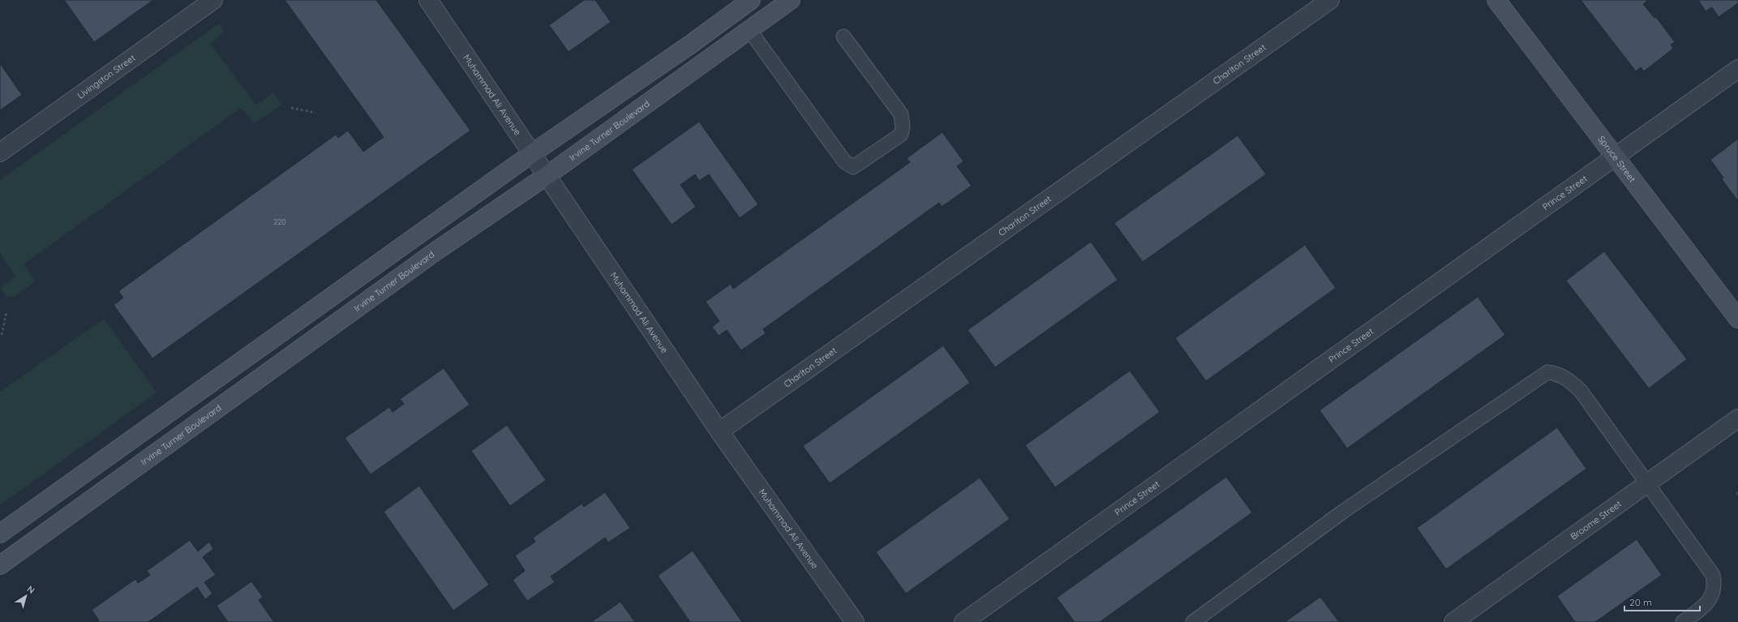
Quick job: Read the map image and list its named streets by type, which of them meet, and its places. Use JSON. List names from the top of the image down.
{
  "streets": {
    "main road": ["Irvine Turner Boulevard", "Spruce Street"],
    "street": [
      "Charlton Street",
      "Livingston Street",
      "Muhammad Ali Avenue",
      "Prince Street",
      "Broome Street"
    ]
  },
  "crossings": [
    ["Charlton Street", "Muhammad Ali Avenue"],
    ["Muhammad Ali Avenue", "Irvine Turner Boulevard"],
    ["Spruce Street", "Prince Street"]
  ],
  "house_numbers": ["220"],
  "scale_bar": "20 m",
  "north": "top right"
}
